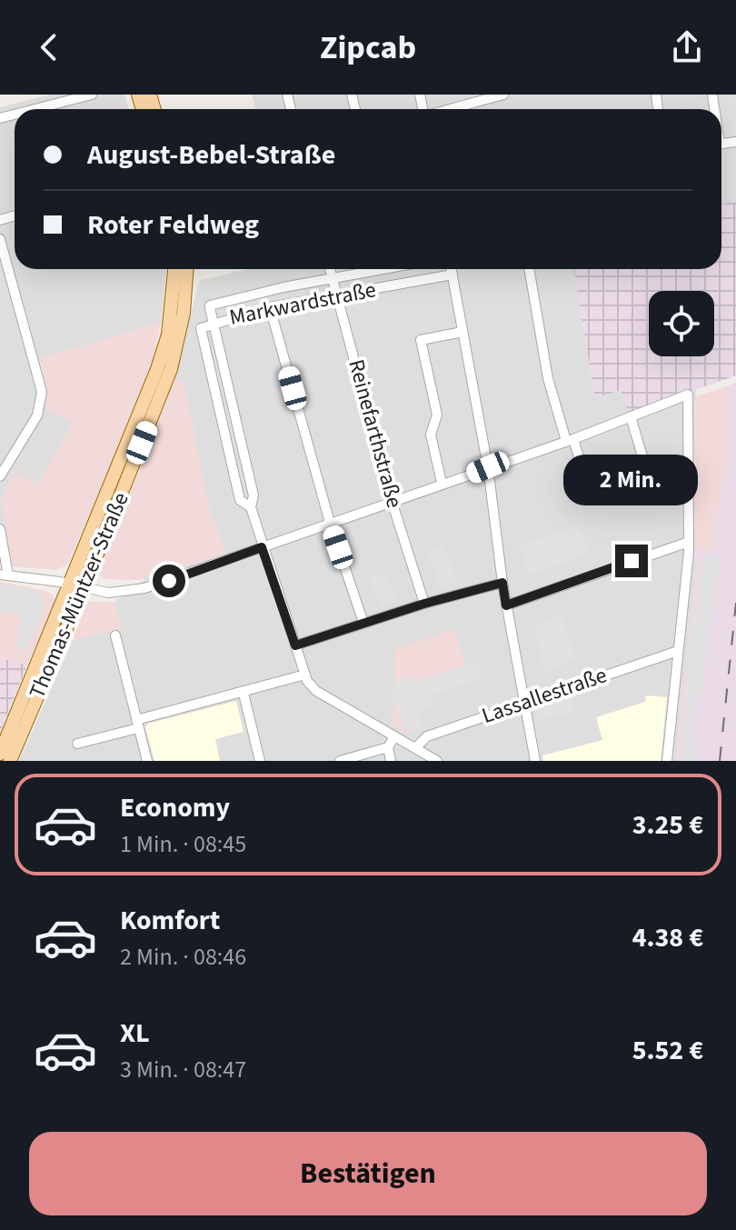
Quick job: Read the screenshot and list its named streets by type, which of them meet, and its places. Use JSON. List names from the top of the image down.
{
  "streets": {
    "main road": ["Thomas-Müntzer-Straße"],
    "street": ["Markwardstraße", "Reinefarthstraße", "Lassallestraße"]
  },
  "crossings": [
    ["Markwardstraße", "Reinefarthstraße"]
  ],
  "page": {
    "header": "Zipcab",
    "banner": ["August-Bebel-Straße", "Roter Feldweg"],
    "bubble": "2 Min.",
    "list": [
      {
        "name": "Economy",
        "note": "1 Min. · 08:45",
        "value": "3.25 €"
      },
      {
        "name": "Komfort",
        "note": "2 Min. · 08:46",
        "value": "4.38 €"
      },
      {
        "name": "XL",
        "note": "3 Min. · 08:47",
        "value": "5.52 €"
      }
    ],
    "buttons": "Bestätigen"
  }
}
